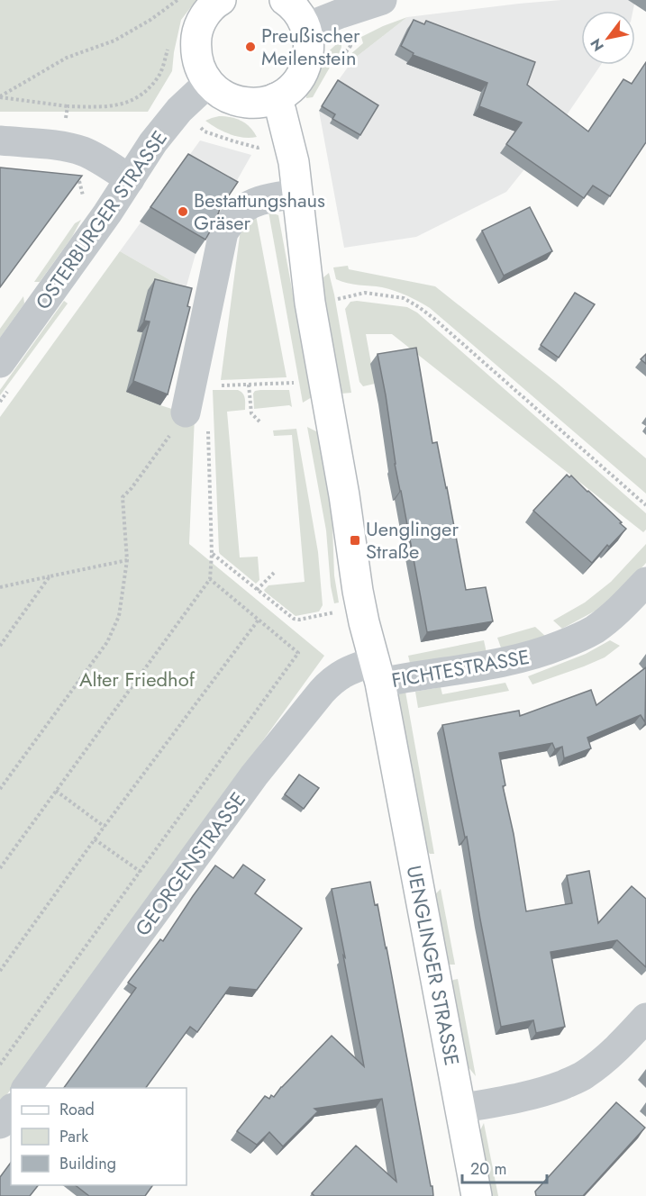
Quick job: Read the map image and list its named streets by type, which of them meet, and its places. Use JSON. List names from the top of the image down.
{
  "streets": {
    "main road": ["UENGLINGER STRASSE"],
    "street": ["OSTERBURGER STRASSE", "FICHTESTRASSE", "GEORGENSTRASSE"]
  },
  "crossings": [
    ["FICHTESTRASSE", "GEORGENSTRASSE"],
    ["FICHTESTRASSE", "UENGLINGER STRASSE"],
    ["GEORGENSTRASSE", "UENGLINGER STRASSE"]
  ],
  "parks": ["Alter Friedhof"],
  "places": {
    "other": ["Preußischer Meilenstein", "Bestattungshaus Gräser"],
    "transit": ["Uenglinger Straße"]
  },
  "legend": ["Road", "Park", "Building"],
  "scale_bar": "20 m",
  "north": "bottom left"
}
